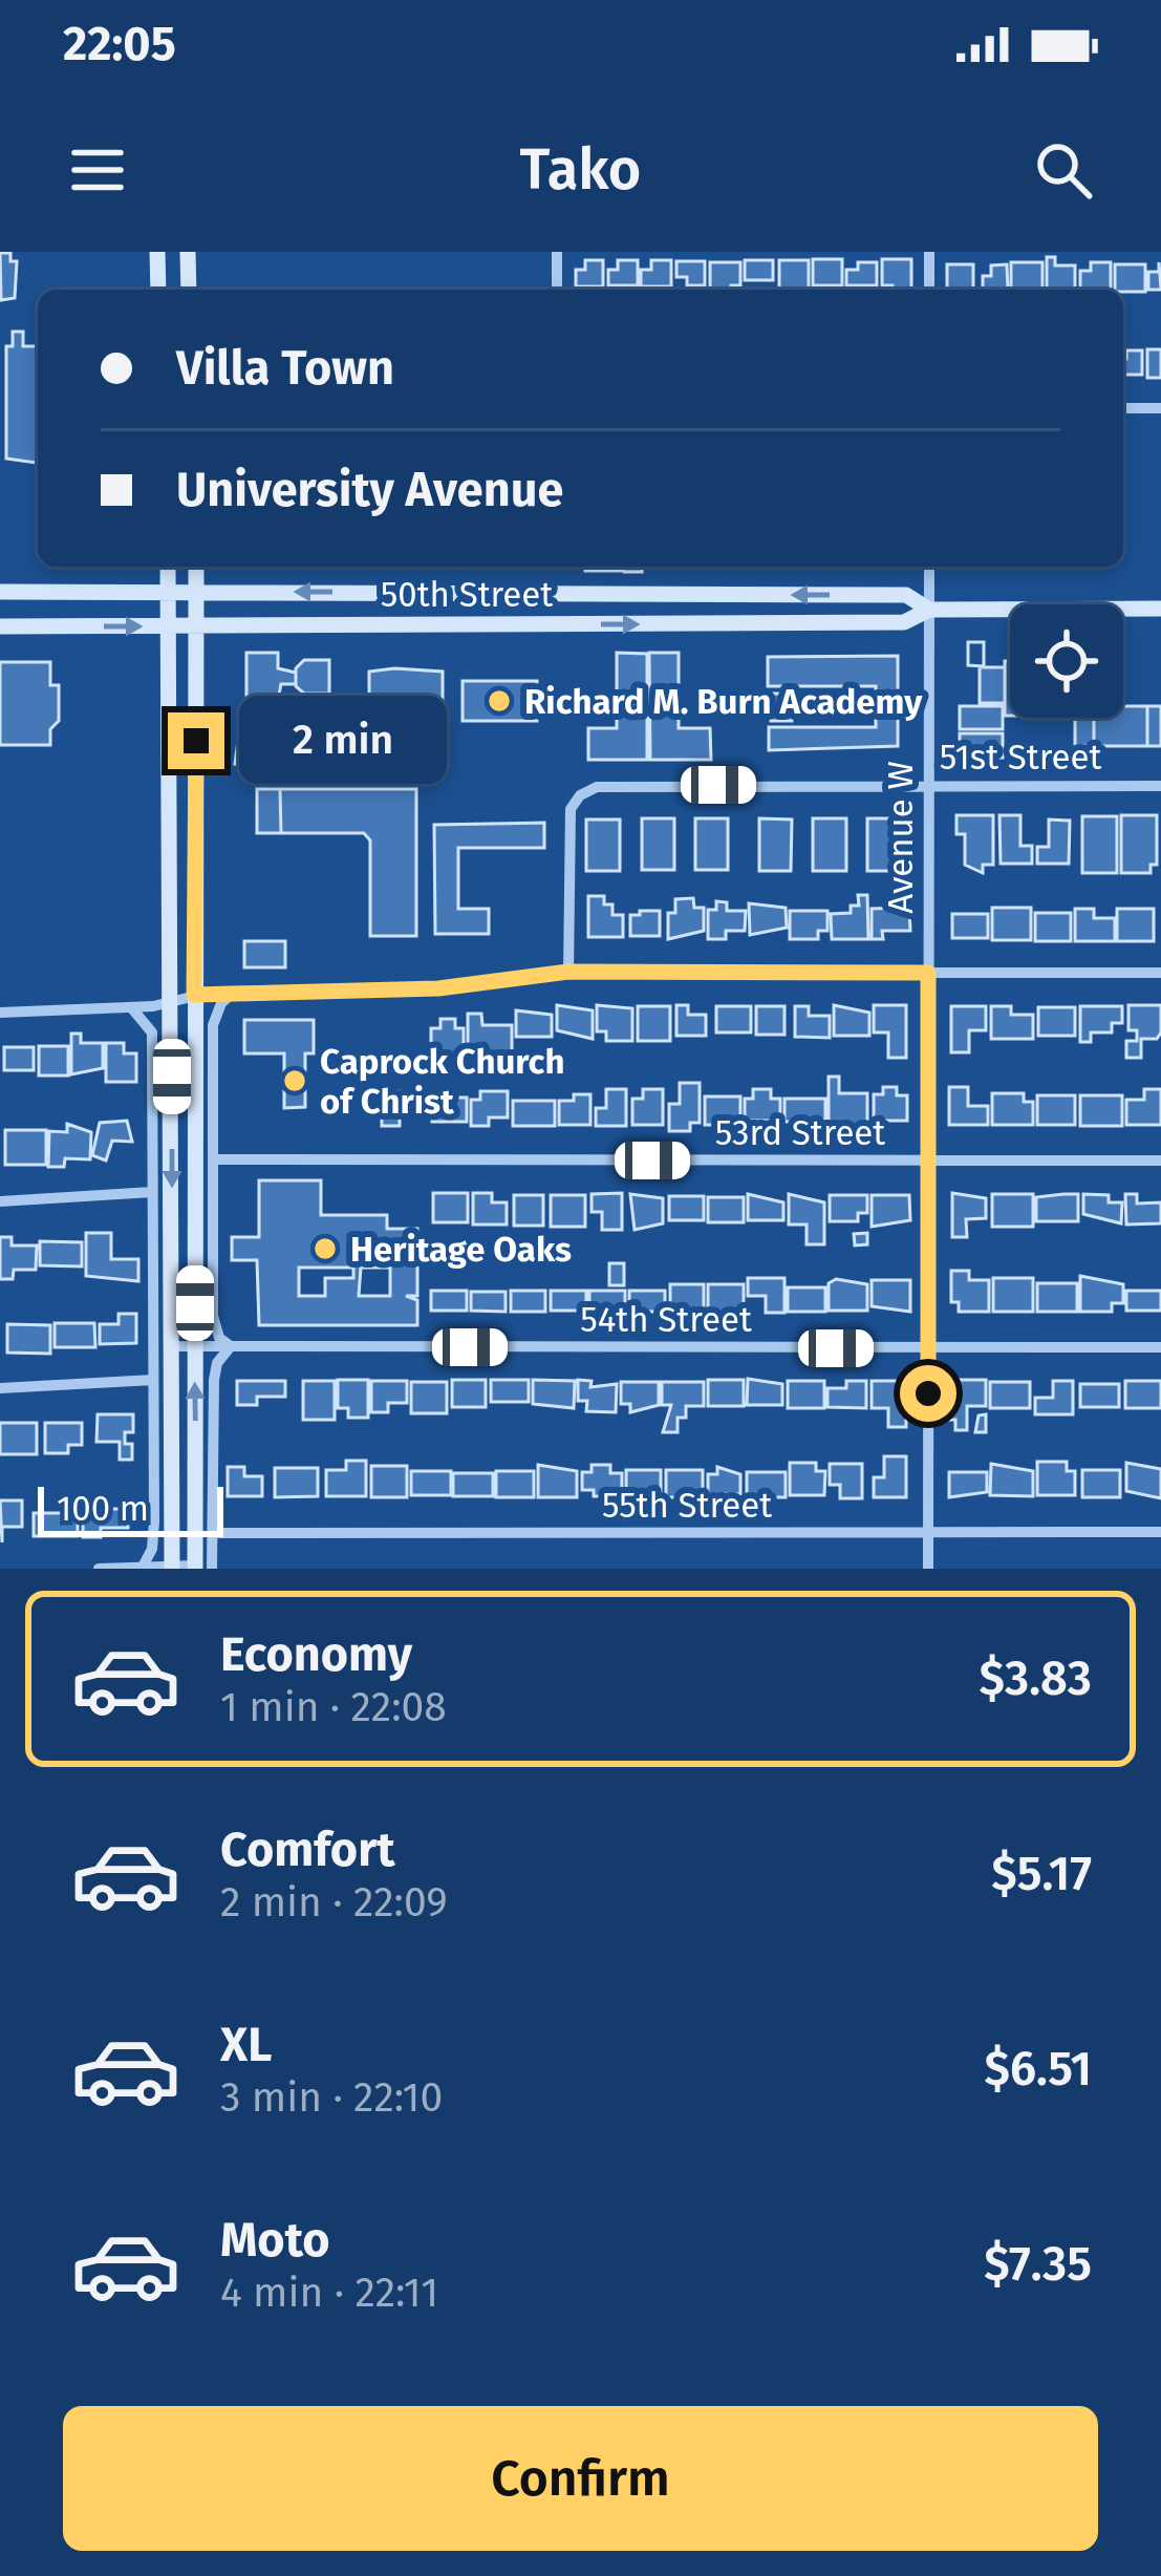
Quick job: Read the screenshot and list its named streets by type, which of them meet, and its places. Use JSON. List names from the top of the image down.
{
  "streets": {
    "main road": ["50th Street"],
    "street": [
      "51st Street",
      "Avenue W",
      "53rd Street",
      "54th Street",
      "55th Street"
    ]
  },
  "crossings": [
    ["50th Street", "Avenue W"],
    ["51st Street", "Avenue W"],
    ["Avenue W", "53rd Street"],
    ["Avenue W", "54th Street"],
    ["Avenue W", "55th Street"]
  ],
  "places": ["Richard M. Burn Academy", "Caprock Church of Christ", "Heritage Oaks"],
  "scale_bar": "100 m",
  "page": {
    "status": "22:05",
    "header": "Tako",
    "banner": ["Villa Town", "University Avenue"],
    "bubble": "2 min",
    "scale": "100 m",
    "list": [
      {
        "name": "Economy",
        "note": "1 min · 22:08",
        "value": "$3.83"
      },
      {
        "name": "Comfort",
        "note": "2 min · 22:09",
        "value": "$5.17"
      },
      {
        "name": "XL",
        "note": "3 min · 22:10",
        "value": "$6.51"
      },
      {
        "name": "Moto",
        "note": "4 min · 22:11",
        "value": "$7.35"
      }
    ],
    "buttons": "Confirm"
  }
}
